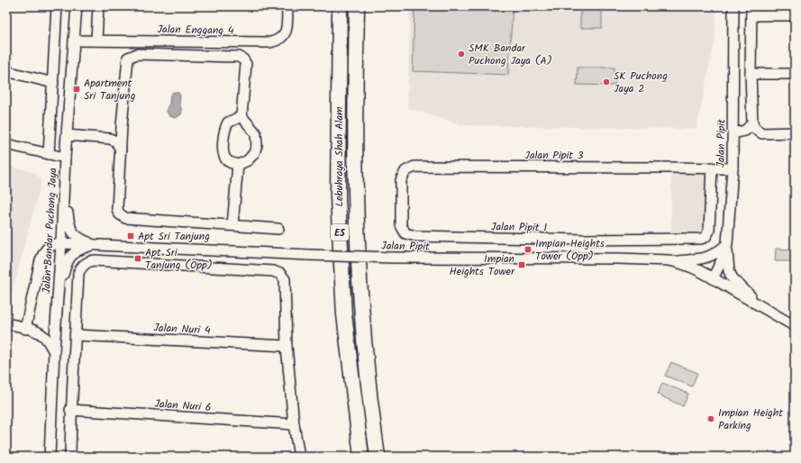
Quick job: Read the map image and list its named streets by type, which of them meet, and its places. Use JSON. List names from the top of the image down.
{
  "streets": {
    "highway": ["Lebuhraya Shah Alam", "E5"],
    "street": [
      "Jalan Enggang 4",
      "Jalan Pipit",
      "Jalan Pipit 3",
      "Jalan Pipit 1",
      "Jalan Bandar Puchong Jaya",
      "Jalan Nuri 4",
      "Jalan Nuri 6"
    ]
  },
  "crossings": [
    ["Jalan Enggang 4", "Jalan Bandar Puchong Jaya"],
    ["Jalan Pipit", "Jalan Pipit 3"],
    ["Jalan Pipit", "Jalan Bandar Puchong Jaya"],
    ["Jalan Pipit 3", "Jalan Pipit 1"]
  ],
  "places": {
    "other": ["SMK Bandar Puchong Jaya (A)", "SK Puchong Jaya 2", "Impian Height Parking"],
    "transit": [
      "Apartment Sri Tanjung",
      "Apt Sri Tanjung",
      "Impian Heights Tower (Opp)",
      "Apt Sri Tanjung (Opp)",
      "Impian Heights Tower"
    ]
  }
}
